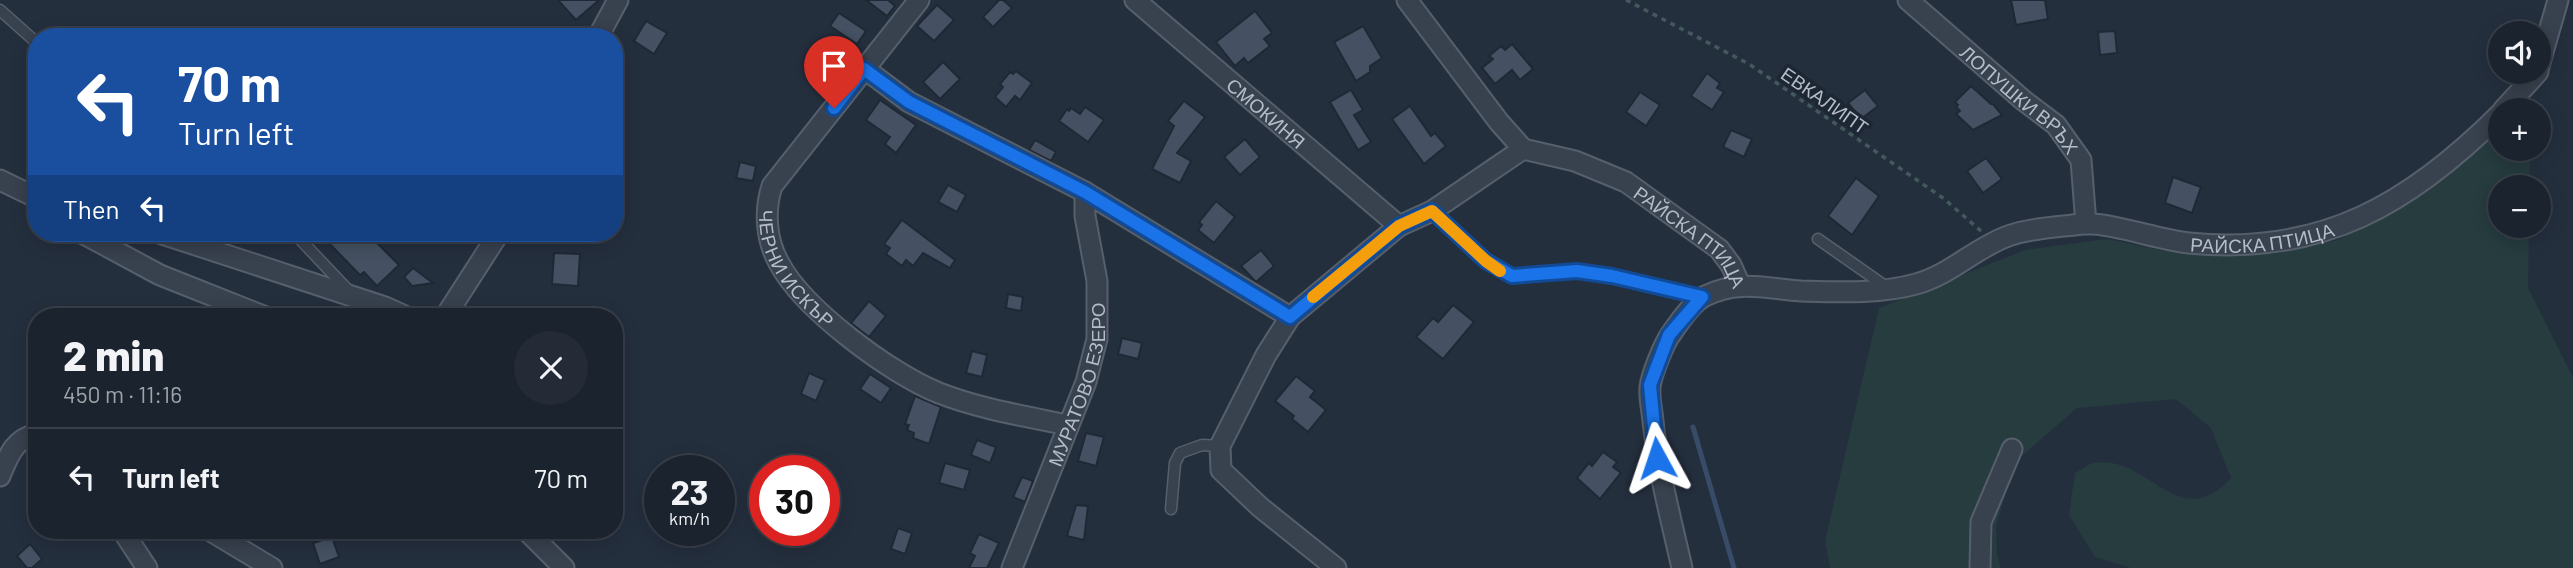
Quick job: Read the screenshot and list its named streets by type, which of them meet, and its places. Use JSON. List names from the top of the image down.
{
  "streets": {
    "street": [
      "ЛОПУШКИ ВРЪХ",
      "СМОКИНЯ",
      "РАЙСКА ПТИЦА",
      "ЧЕРНИ ИСКЪР",
      "МУРАТОВО ЕЗЕРО"
    ],
    "path": ["ЕВКАЛИПТ"]
  },
  "crossings": [
    ["ЕВКАЛИПТ", "РАЙСКА ПТИЦА"],
    ["ЛОПУШКИ ВРЪХ", "РАЙСКА ПТИЦА"],
    ["ЧЕРНИ ИСКЪР", "МУРАТОВО ЕЗЕРО"]
  ],
  "page": {
    "map_buttons": ["+", "−"],
    "turn": ["70 m", "Turn left"],
    "then": "Then",
    "heading": ["2 min", "450 m · 11:16"],
    "list": [
      {
        "name": "Turn left",
        "value": "70 m"
      }
    ],
    "speed": "23 km/h",
    "limit": "30"
  }
}
